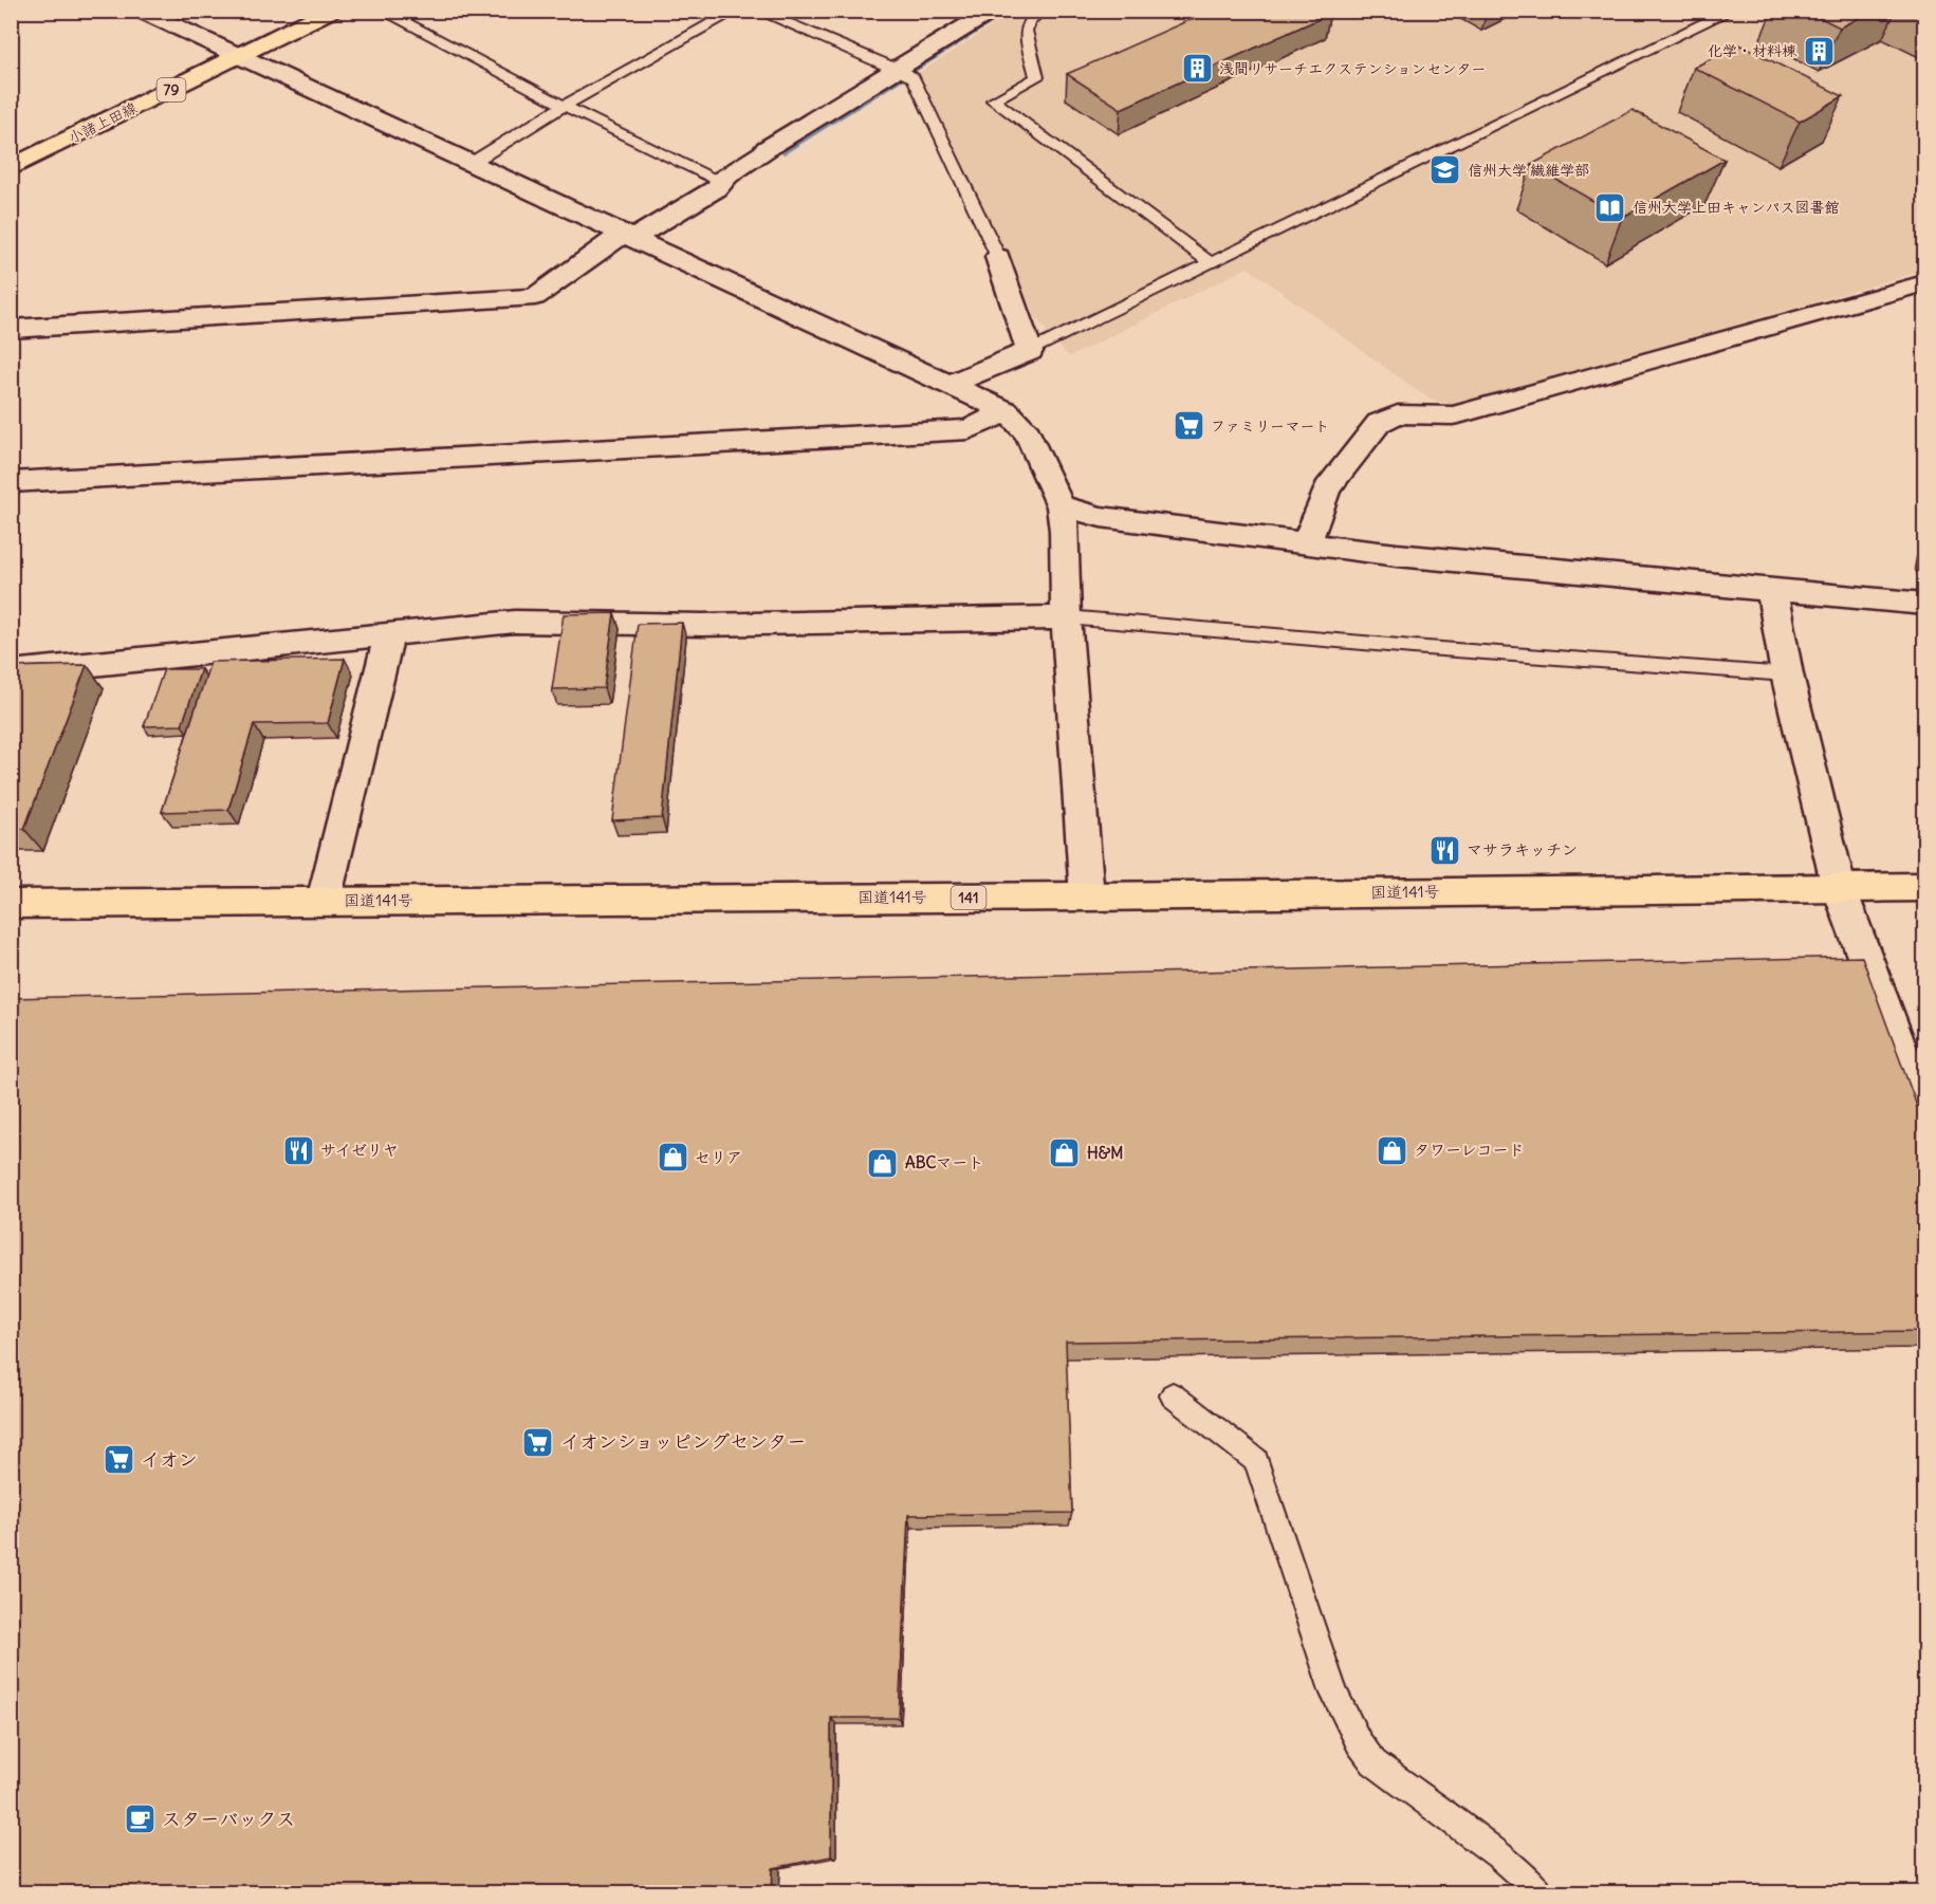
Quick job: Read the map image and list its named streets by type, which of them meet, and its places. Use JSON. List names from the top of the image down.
{
  "streets": {
    "main road": [
      "79",
      "小諸上田線",
      "国道141号",
      "141"
    ]
  },
  "places": {
    "building": ["化学・材料棟", "浅間リサーチエクステンションセンター"],
    "school or university": ["信州大学 繊維学部"],
    "library": ["信州大学上田キャンパス図書館"],
    "supermarket": ["ファミリーマート", "イオンショッピングセンター", "イオン"],
    "restaurant": ["マサラキッチン", "サイゼリヤ"],
    "shop": [
      "タワーレコード",
      "H&M",
      "セリア",
      "ABCマート"
    ],
    "cafe": ["スターバックス"]
  }
}
